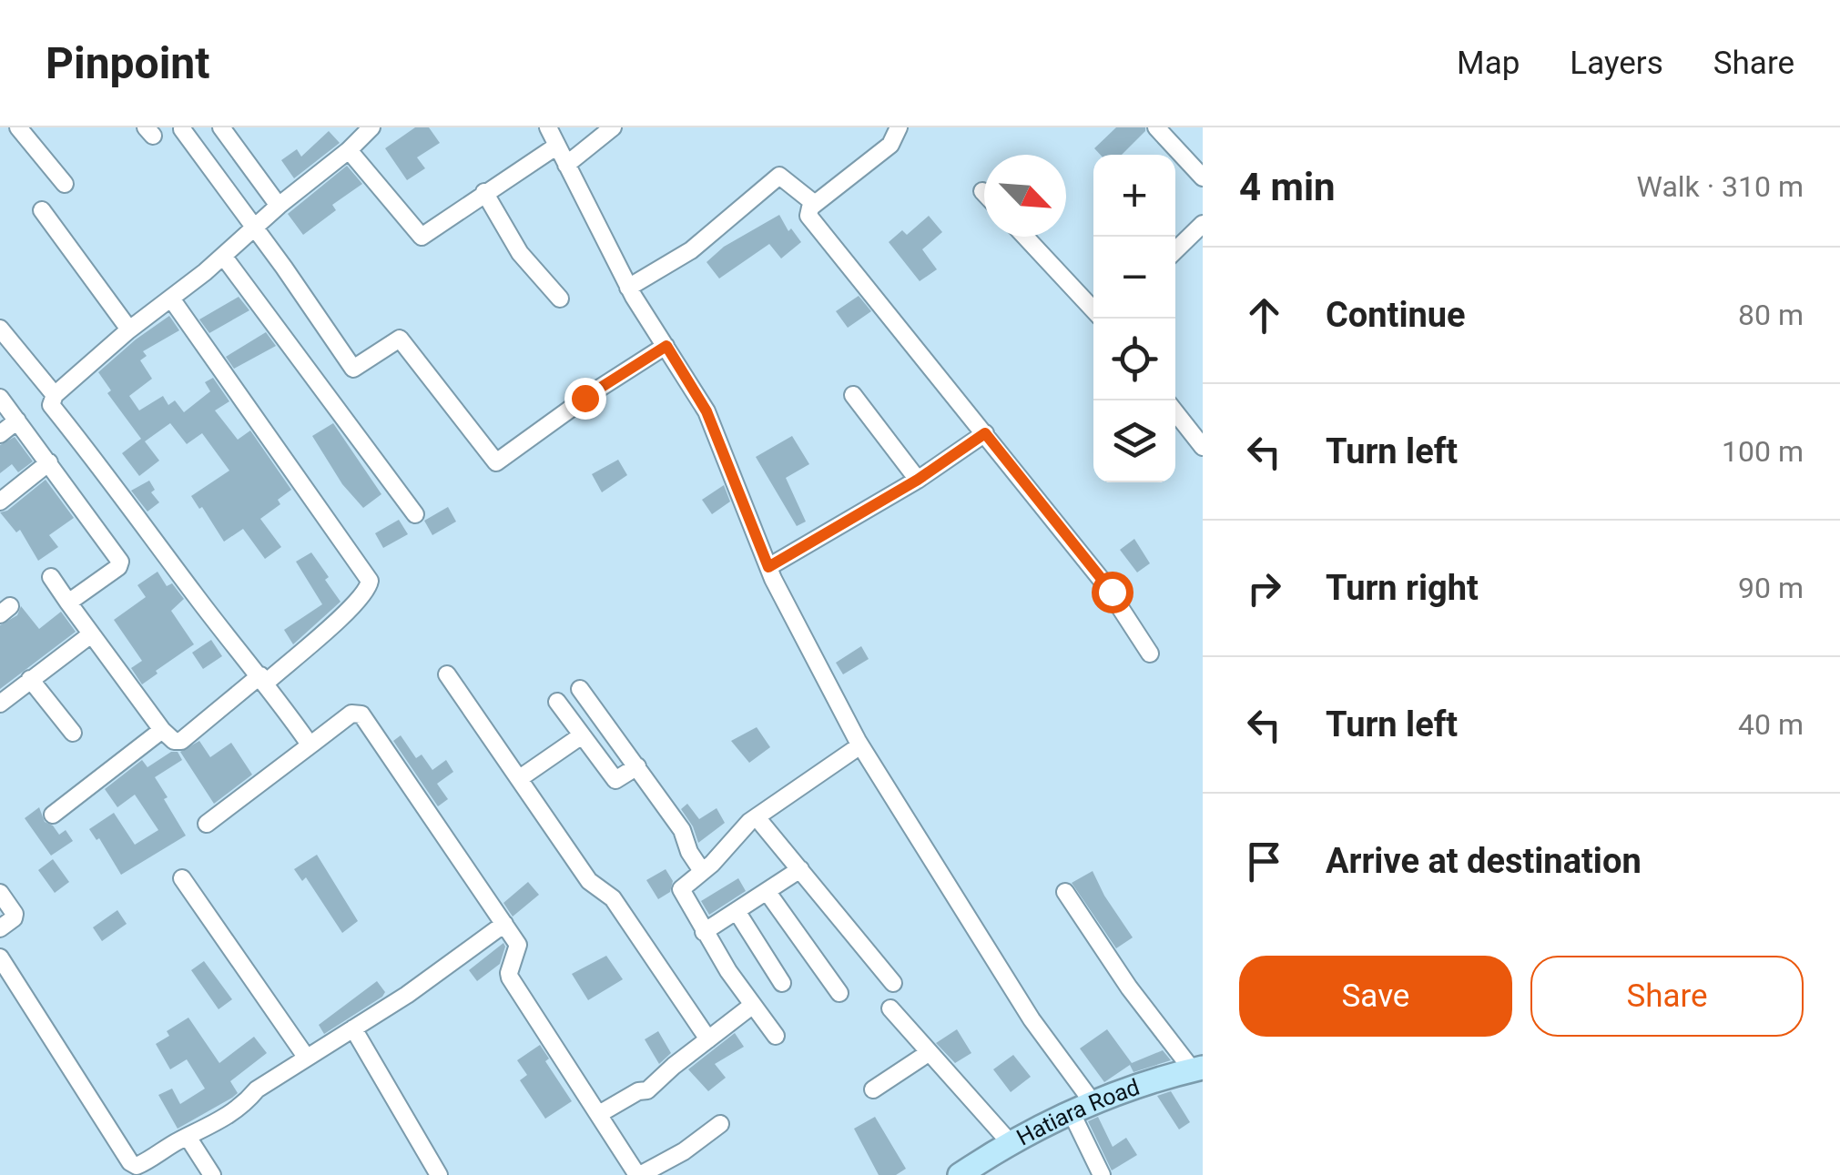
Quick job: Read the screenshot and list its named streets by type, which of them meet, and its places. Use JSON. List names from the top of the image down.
{
  "streets": {
    "street": ["Hatiara Road"]
  },
  "north": "bottom right",
  "page": {
    "header": "Pinpoint",
    "nav": ["Map", "Layers", "Share"],
    "heading": ["4 min", "Walk · 310 m"],
    "map_buttons": ["+", "−"],
    "list": [
      ["Continue", "80 m"],
      ["Turn left", "100 m"],
      ["Turn right", "90 m"],
      ["Turn left", "40 m"],
      "Arrive at destination"
    ],
    "buttons": ["Save", "Share"]
  }
}
